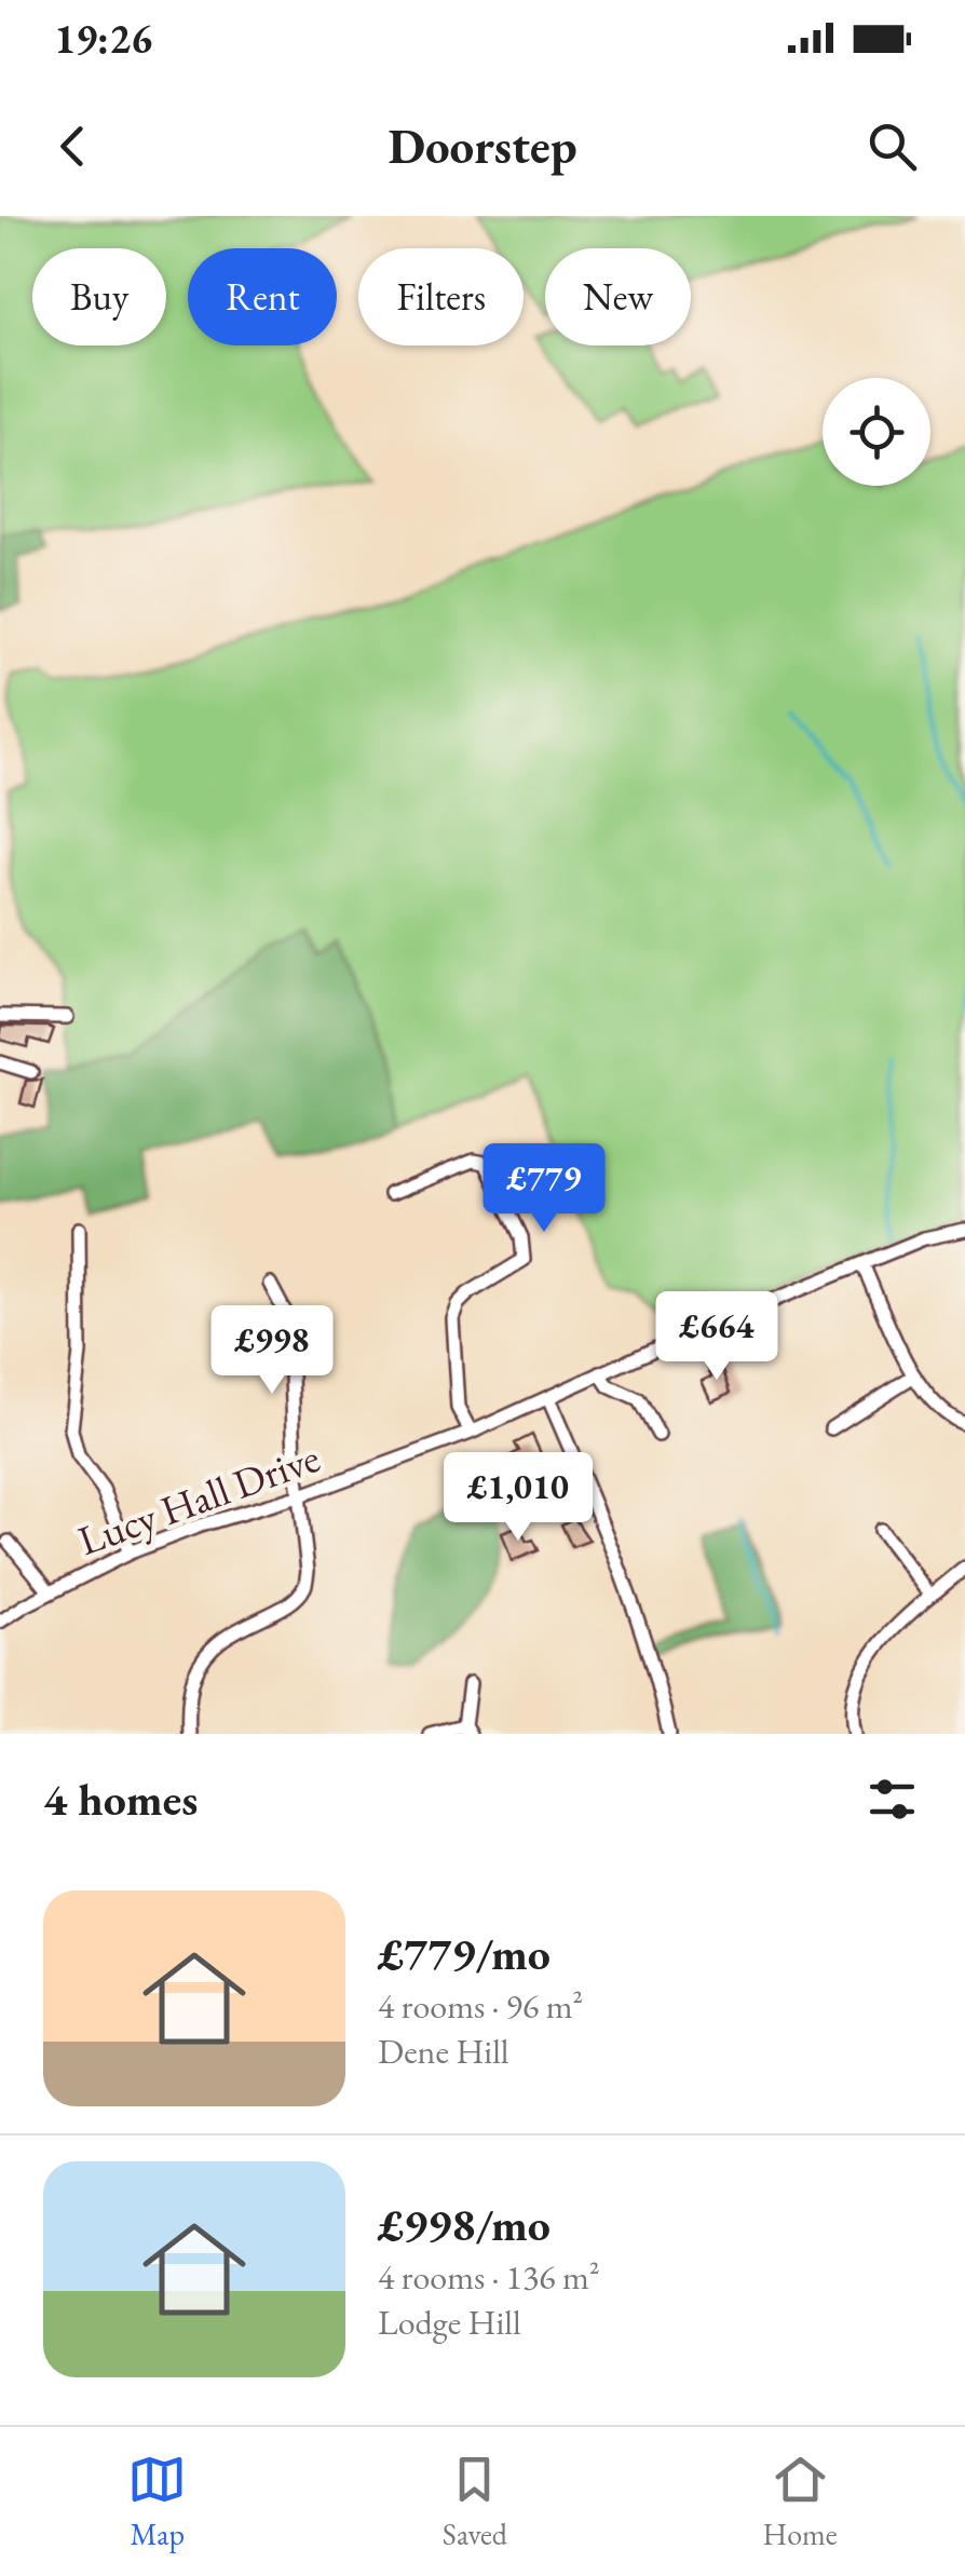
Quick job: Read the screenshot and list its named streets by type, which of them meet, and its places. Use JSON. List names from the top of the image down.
{
  "streets": {
    "street": ["Lucy Hall Drive"]
  },
  "page": {
    "status": "19:26",
    "header": "Doorstep",
    "chip": [
      "Buy",
      "Rent",
      "Filters",
      "New"
    ],
    "price": [
      "£779",
      "£664",
      "£998",
      "£1,010"
    ],
    "heading": "4 homes",
    "list": [
      {
        "name": "£779/mo",
        "note": "4 rooms · 96 m² · Dene Hill"
      },
      {
        "name": "£998/mo",
        "note": "4 rooms · 136 m² · Lodge Hill"
      }
    ],
    "tabs": ["Map", "Saved", "Home"]
  }
}
